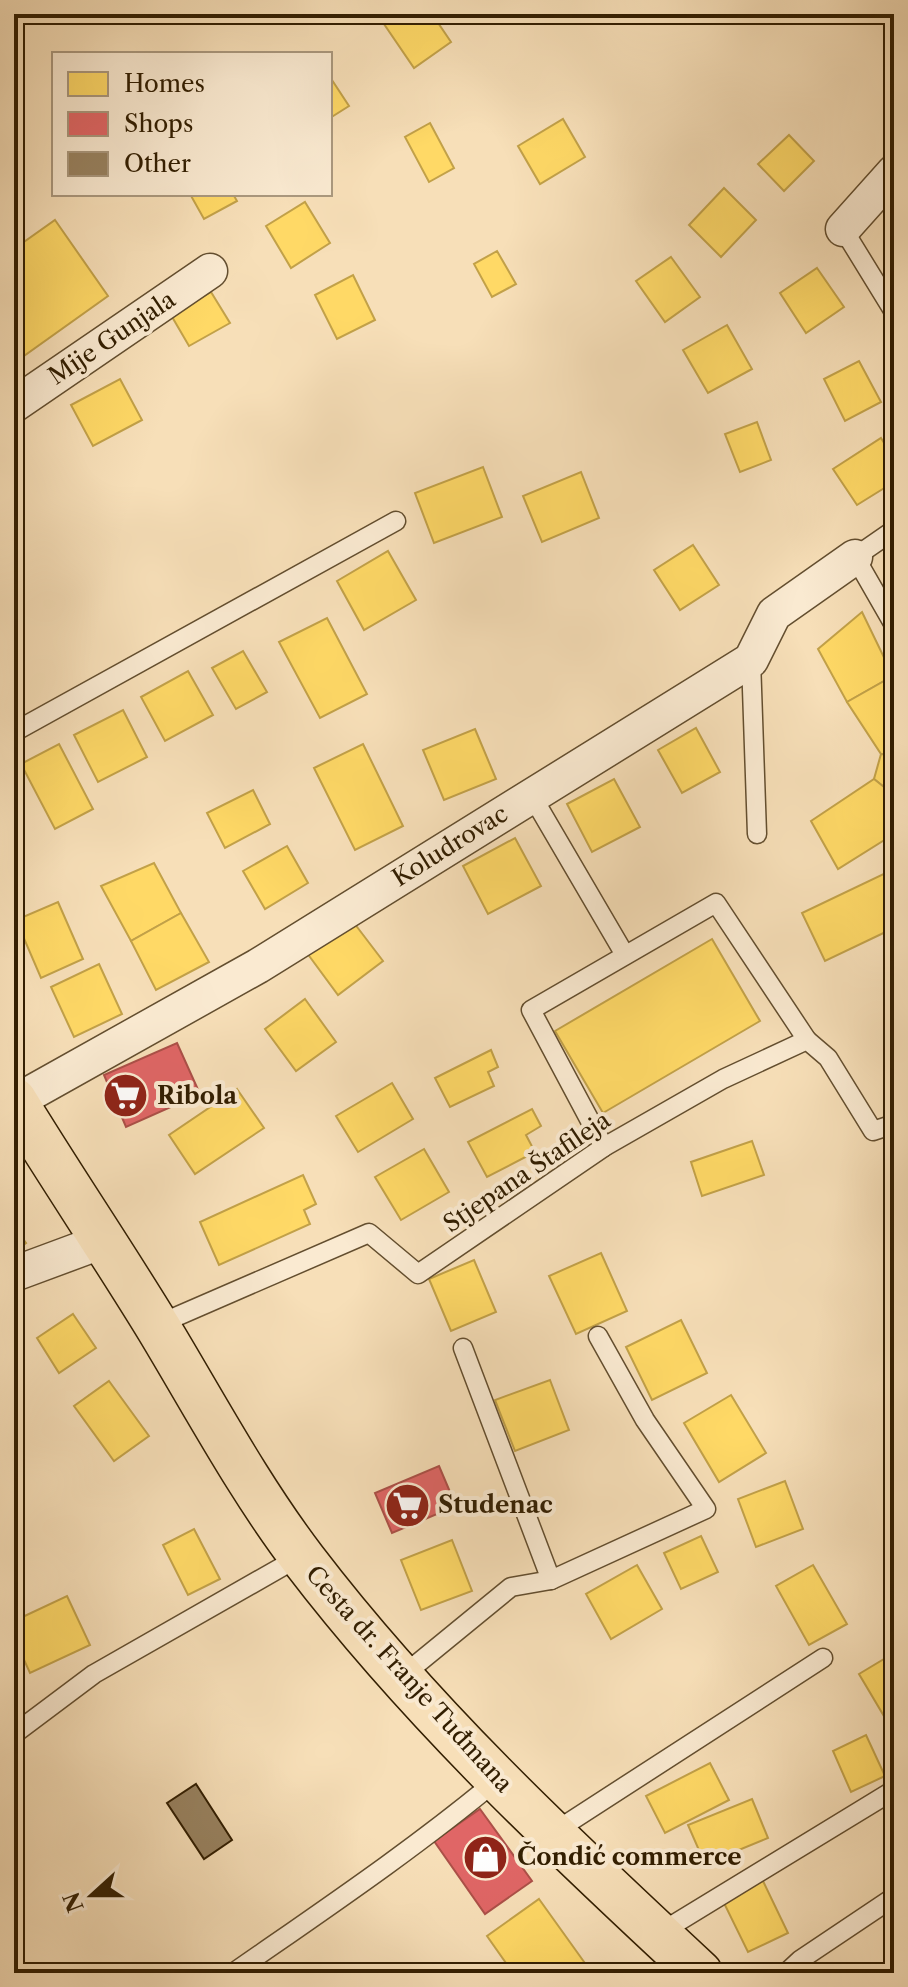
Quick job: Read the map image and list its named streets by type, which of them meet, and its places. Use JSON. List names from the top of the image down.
{
  "streets": {
    "main road": ["Cesta dr. Franje Tuđmana"],
    "street": ["Mije Gunjala", "Koludrovac"],
    "lane": ["Stjepana Štafileja"]
  },
  "crossings": [
    ["Koludrovac", "Cesta dr. Franje Tuđmana"],
    ["Stjepana Štafileja", "Cesta dr. Franje Tuđmana"]
  ],
  "places": {
    "supermarket": ["Ribola", "Studenac"],
    "shop": ["Čondić commerce"]
  },
  "legend": ["Homes", "Shops", "Other"],
  "north": "left"
}
